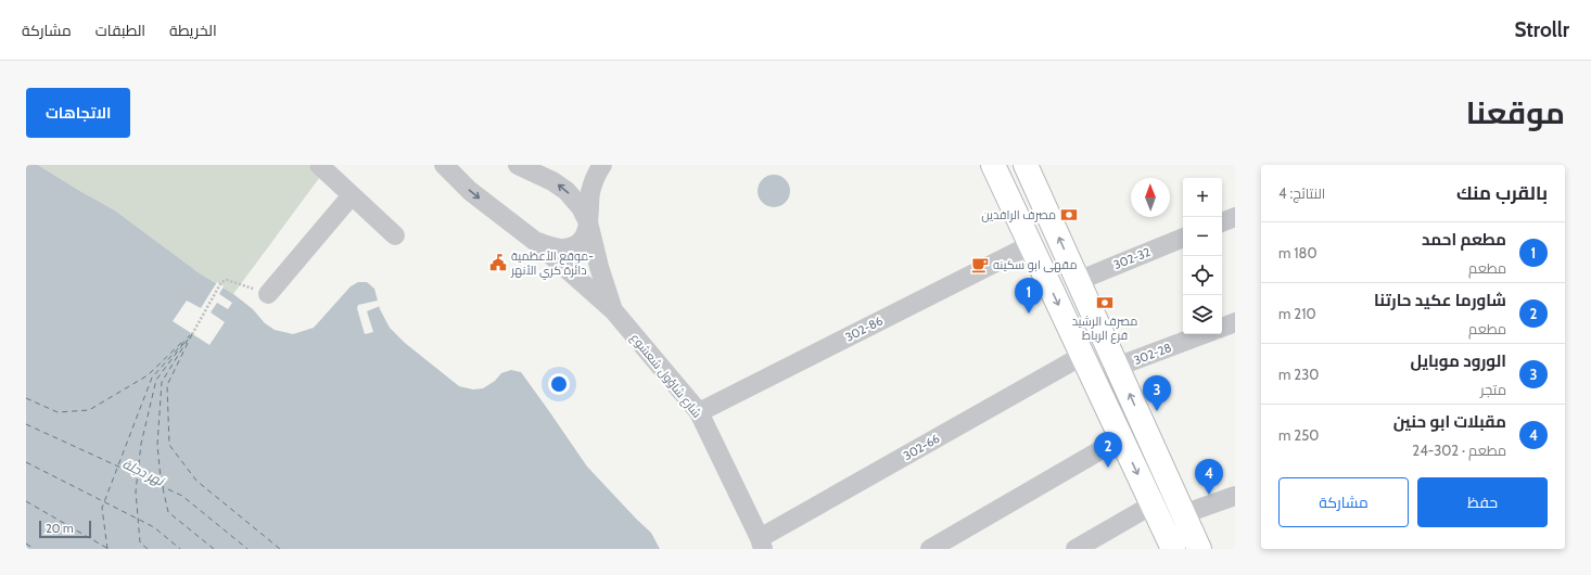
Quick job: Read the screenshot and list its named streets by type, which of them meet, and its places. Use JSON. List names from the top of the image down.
{
  "streets": {
    "street": [
      "302-32",
      "302-86",
      "302-28",
      "شارع شاؤول شعشوع",
      "302-66"
    ]
  },
  "crossings": [
    ["302-86", "شارع شاؤول شعشوع"],
    ["شارع شاؤول شعشوع", "302-66"]
  ],
  "water": ["نهر دجلة"],
  "places": {
    "bank": ["مصرف الرافدين", "مصرف الرشيد فرع الرباط"],
    "public building": ["موقع الأعظمية- دائرة كري الأنهر"],
    "cafe": ["مقهى ابو سكينه"]
  },
  "scale_bar": "20 m",
  "north": "top",
  "page": {
    "header": "Strollr",
    "nav": ["الخريطة", "الطبقات", "مشاركة"],
    "title": "موقعنا",
    "buttons": [
      "الاتجاهات",
      ["حفظ", "مشاركة"]
    ],
    "heading": ["بالقرب منك", "النتائج: 4"],
    "map_buttons": ["+", "−"],
    "list": [
      {
        "mark": "1",
        "name": "مطعم احمد",
        "note": "مطعم",
        "value": "180 m"
      },
      {
        "mark": "2",
        "name": "شاورما عكيد حارتنا",
        "note": "مطعم",
        "value": "210 m"
      },
      {
        "mark": "3",
        "name": "الورود موبايل",
        "note": "متجر",
        "value": "230 m"
      },
      {
        "mark": "4",
        "name": "مقبلات ابو حنين",
        "note": "مطعم · 302-24",
        "value": "250 m"
      }
    ],
    "pins": [
      "1",
      "3",
      "2",
      "4"
    ],
    "scale": "20 m"
  }
}
